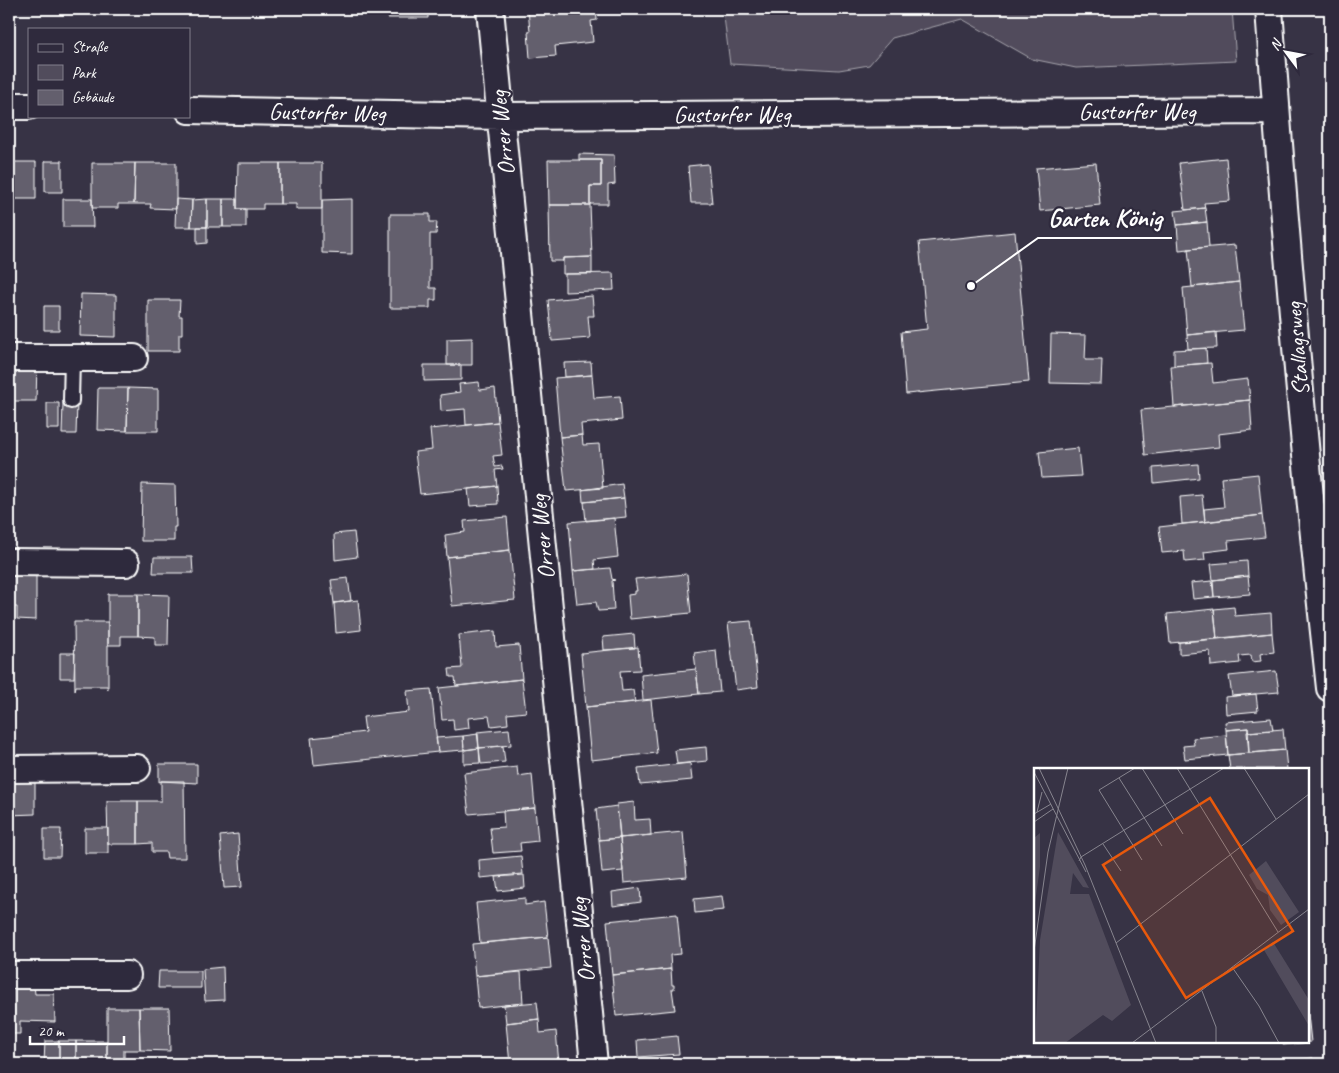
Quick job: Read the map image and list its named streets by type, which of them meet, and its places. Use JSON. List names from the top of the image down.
{
  "streets": {
    "street": ["Gustorfer Weg", "Orrer Weg", "Stallagsweg"]
  },
  "crossings": [
    ["Gustorfer Weg", "Orrer Weg"],
    ["Gustorfer Weg", "Stallagsweg"]
  ],
  "places": ["Garten König"],
  "legend": ["Straße", "Park", "Gebäude"],
  "scale_bar": "20 m",
  "north": "top left"
}
